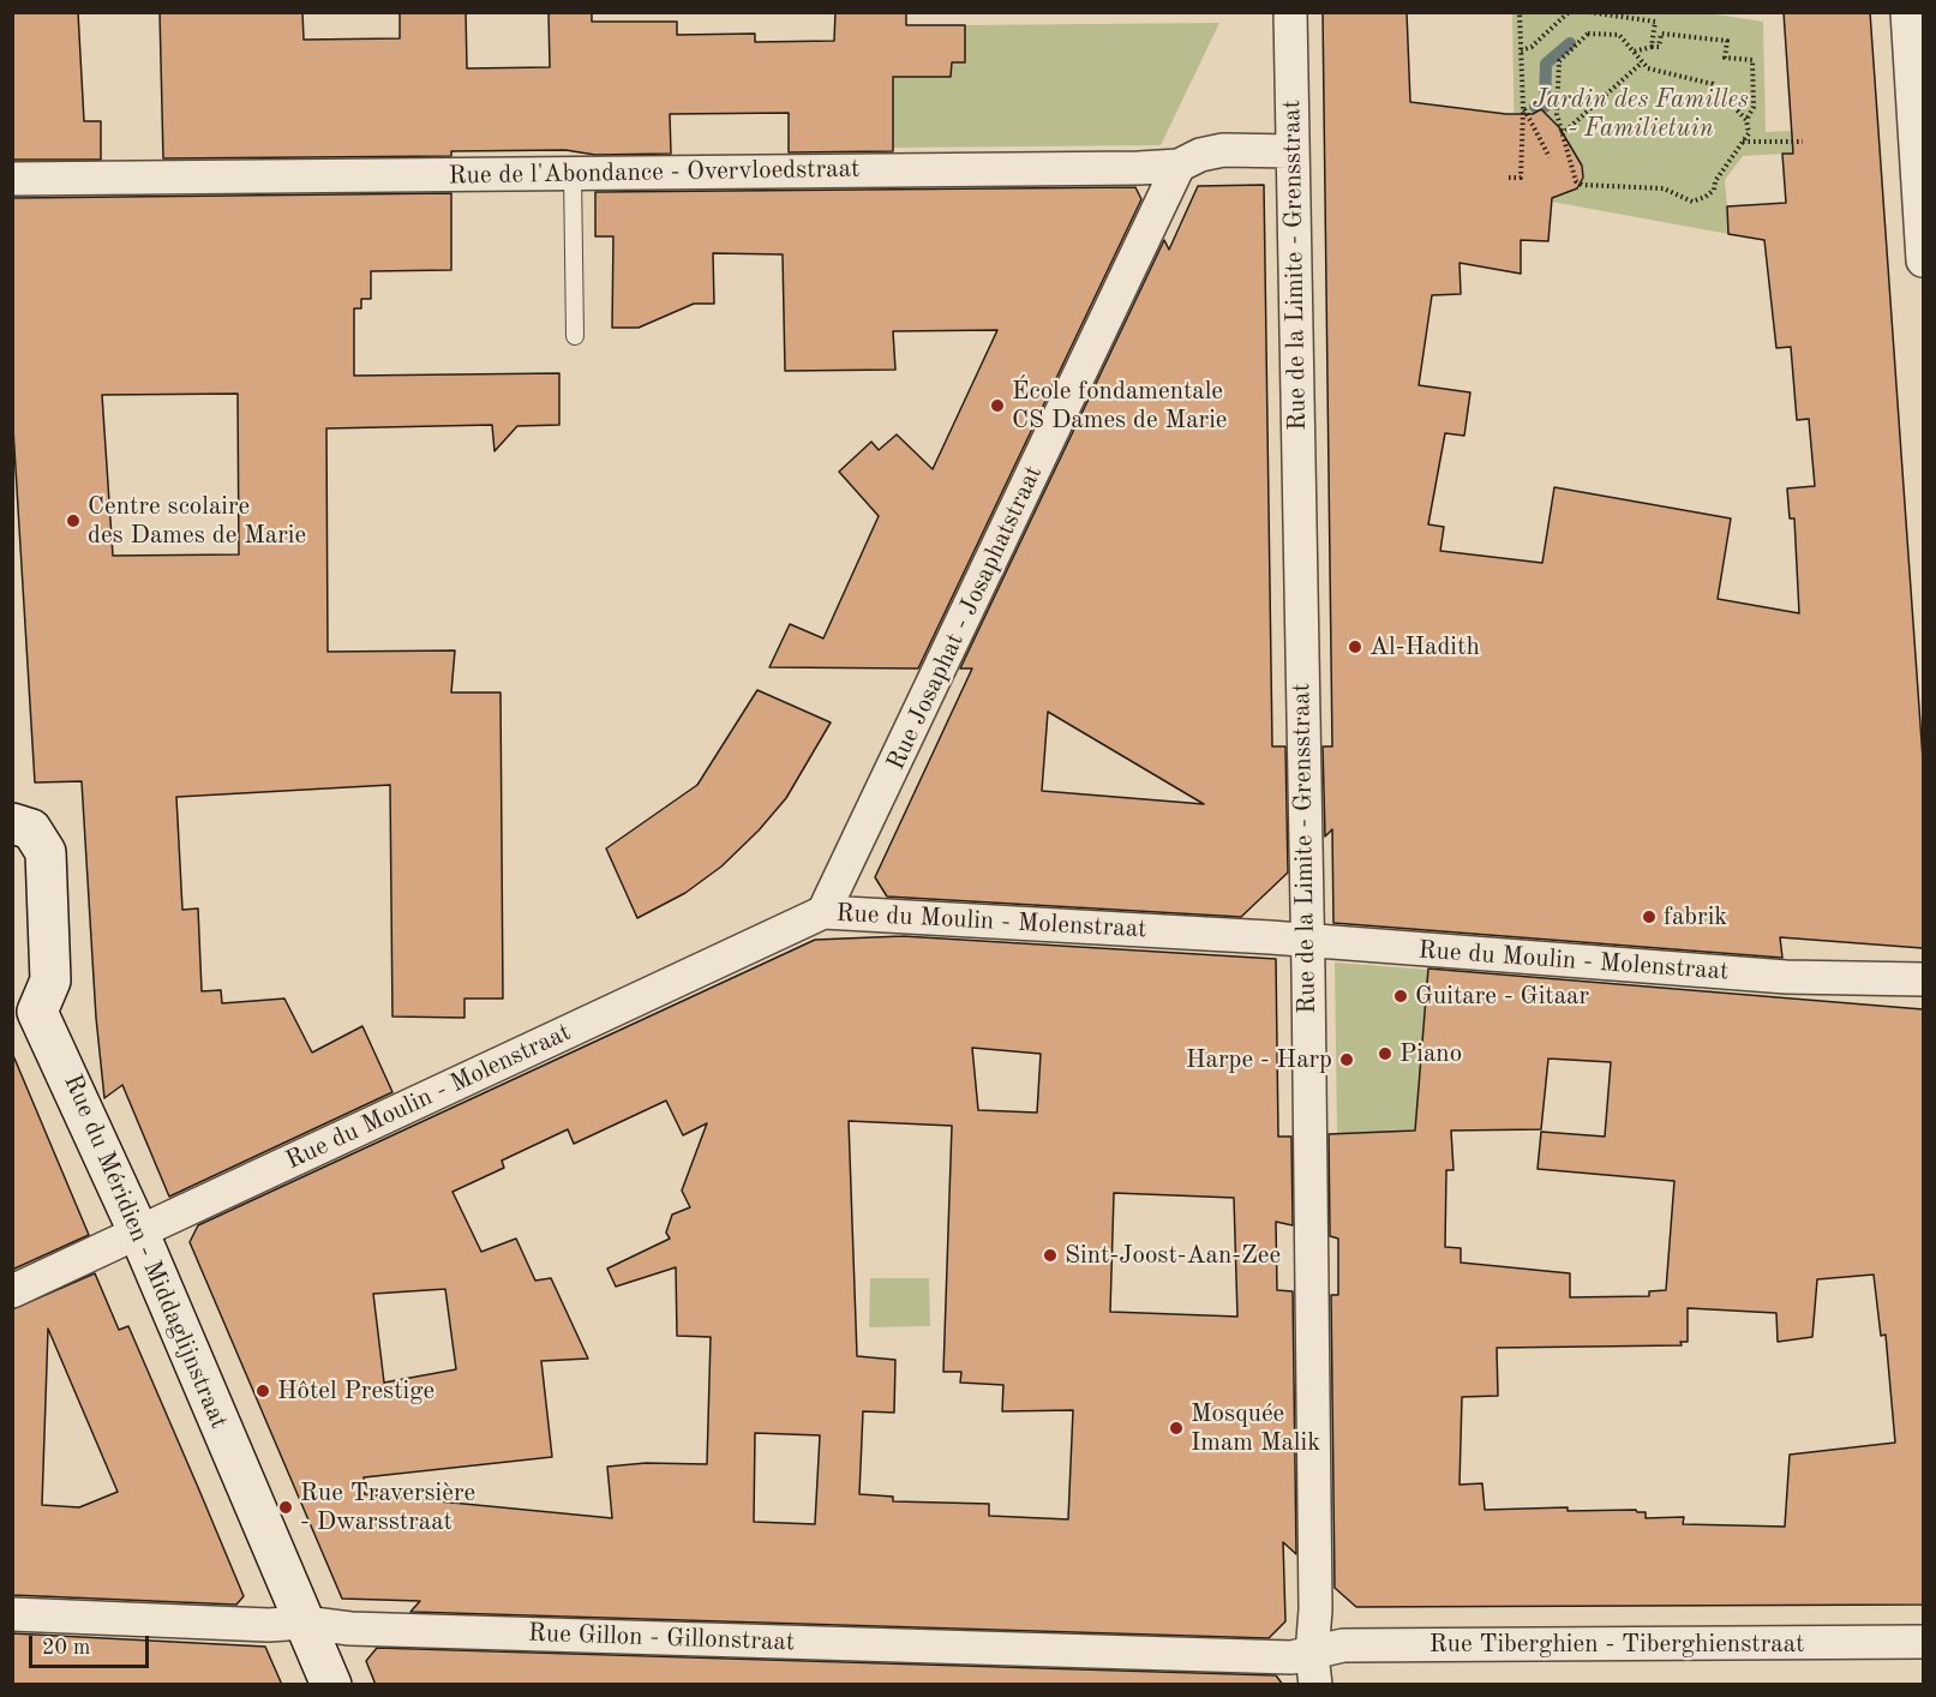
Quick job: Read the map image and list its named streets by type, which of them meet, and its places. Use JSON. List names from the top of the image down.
{
  "streets": {
    "street": [
      "Rue de l'Abondance - Overvloedstraat",
      "Rue de la Limite - Grensstraat",
      "Rue Josaphat - Josaphatstraat",
      "Rue du Moulin - Molenstraat",
      "Rue du Méridien - Middaglijnstraat",
      "Rue Gillon - Gillonstraat",
      "Rue Tiberghien - Tiberghienstraat"
    ]
  },
  "crossings": [
    ["Rue de l'Abondance - Overvloedstraat", "Rue de la Limite - Grensstraat"],
    ["Rue de l'Abondance - Overvloedstraat", "Rue Josaphat - Josaphatstraat"],
    ["Rue de la Limite - Grensstraat", "Rue du Moulin - Molenstraat"],
    ["Rue de la Limite - Grensstraat", "Rue Gillon - Gillonstraat"],
    ["Rue de la Limite - Grensstraat", "Rue Tiberghien - Tiberghienstraat"],
    ["Rue Josaphat - Josaphatstraat", "Rue du Moulin - Molenstraat"],
    ["Rue du Moulin - Molenstraat", "Rue du Méridien - Middaglijnstraat"],
    ["Rue du Méridien - Middaglijnstraat", "Rue Gillon - Gillonstraat"],
    ["Rue Gillon - Gillonstraat", "Rue Tiberghien - Tiberghienstraat"]
  ],
  "parks": ["Jardin des Familles - Familietuin"],
  "places": [
    "École fondamentale CS Dames de Marie",
    "Centre scolaire des Dames de Marie",
    "Al-Hadith",
    "fabrik",
    "Guitare - Gitaar",
    "Piano",
    "Harpe - Harp",
    "Sint-Joost-Aan-Zee",
    "Hôtel Prestige",
    "Mosquée Imam Malik",
    "Rue Traversière - Dwarsstraat"
  ],
  "scale_bar": "20 m"
}
